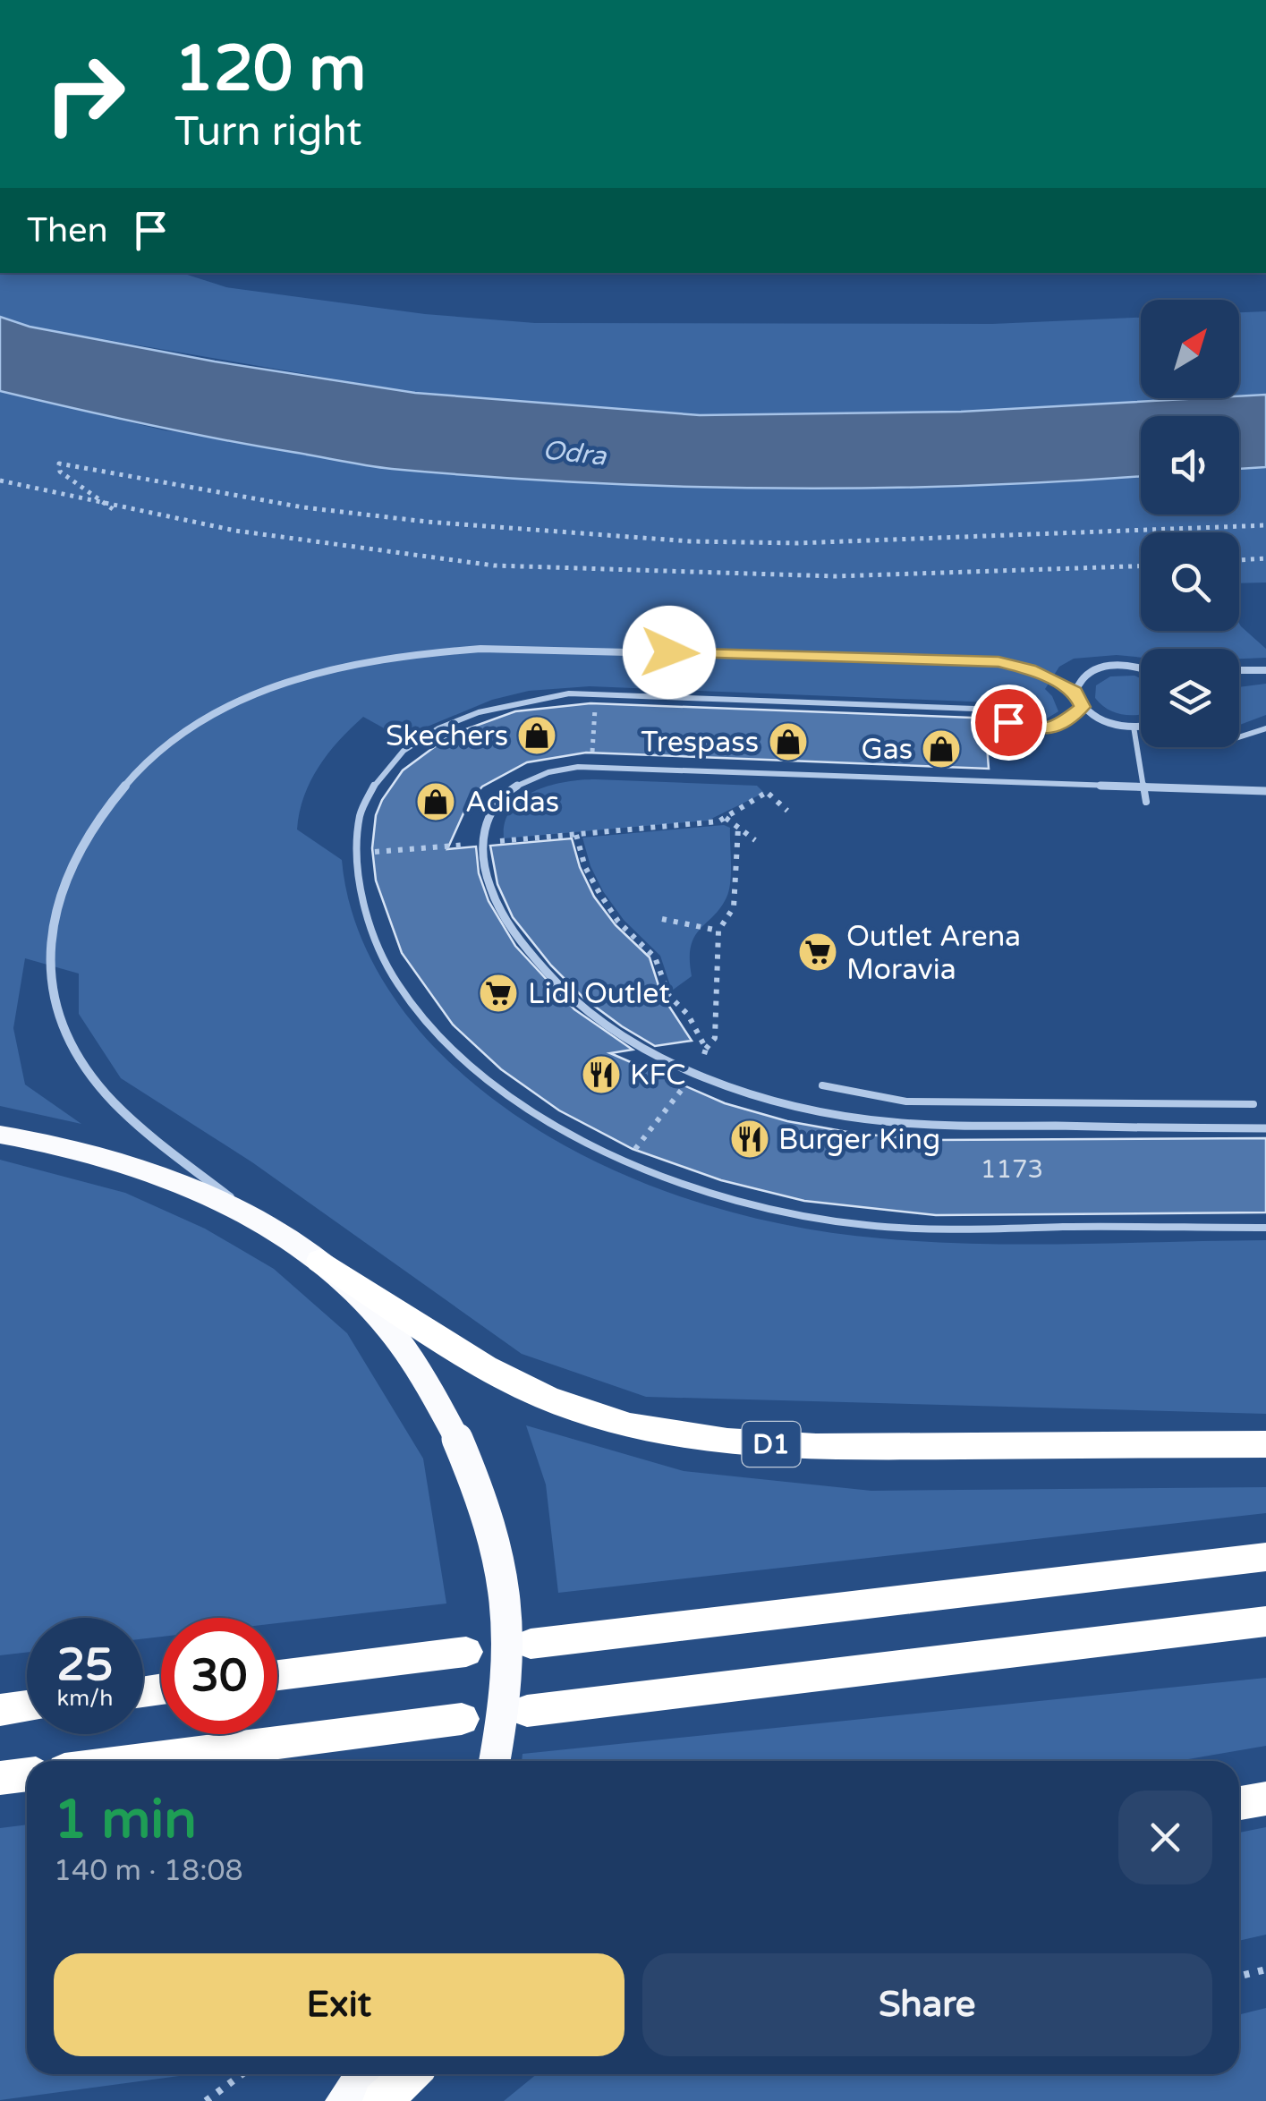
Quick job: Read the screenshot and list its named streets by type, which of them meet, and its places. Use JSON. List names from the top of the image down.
{
  "streets": {
    "highway": ["D1"]
  },
  "water": ["Odra"],
  "places": {
    "shop": [
      "Skechers",
      "Trespass",
      "Gas",
      "Adidas"
    ],
    "supermarket": ["Outlet Arena Moravia", "Lidl Outlet"],
    "restaurant": ["KFC", "Burger King"]
  },
  "house_numbers": ["1173"],
  "north": "top right",
  "page": {
    "turn": ["120 m", "Turn right"],
    "then": "Then",
    "speed": "25 km/h",
    "limit": "30",
    "heading": ["1 min", "140 m · 18:08"],
    "buttons": ["Exit", "Share"]
  }
}
